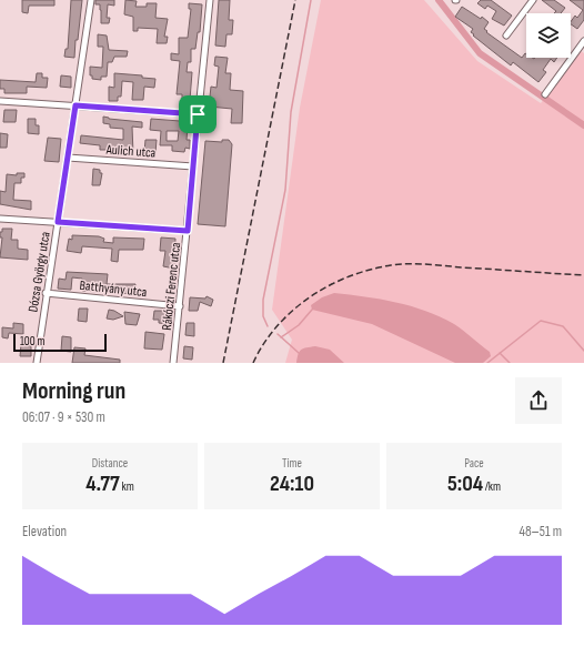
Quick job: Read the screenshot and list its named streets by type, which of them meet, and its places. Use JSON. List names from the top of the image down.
{
  "streets": {
    "street": [
      "Aulich utca",
      "Dózsa György utca",
      "Rákóczi Ferenc utca",
      "Batthyány utca"
    ]
  },
  "crossings": [
    ["Aulich utca", "Dózsa György utca"],
    ["Aulich utca", "Rákóczi Ferenc utca"],
    ["Dózsa György utca", "Batthyány utca"],
    ["Rákóczi Ferenc utca", "Batthyány utca"]
  ],
  "scale_bar": "100 m",
  "page": {
    "scale": "100 m",
    "heading": ["Morning run", "06:07 · 9 × 530 m"],
    "stats": [
      ["Distance", "4.77 km"],
      ["Time", "24:10"],
      ["Pace", "5:04 /km"]
    ],
    "chart": ["Elevation", "48–51 m"]
  }
}
